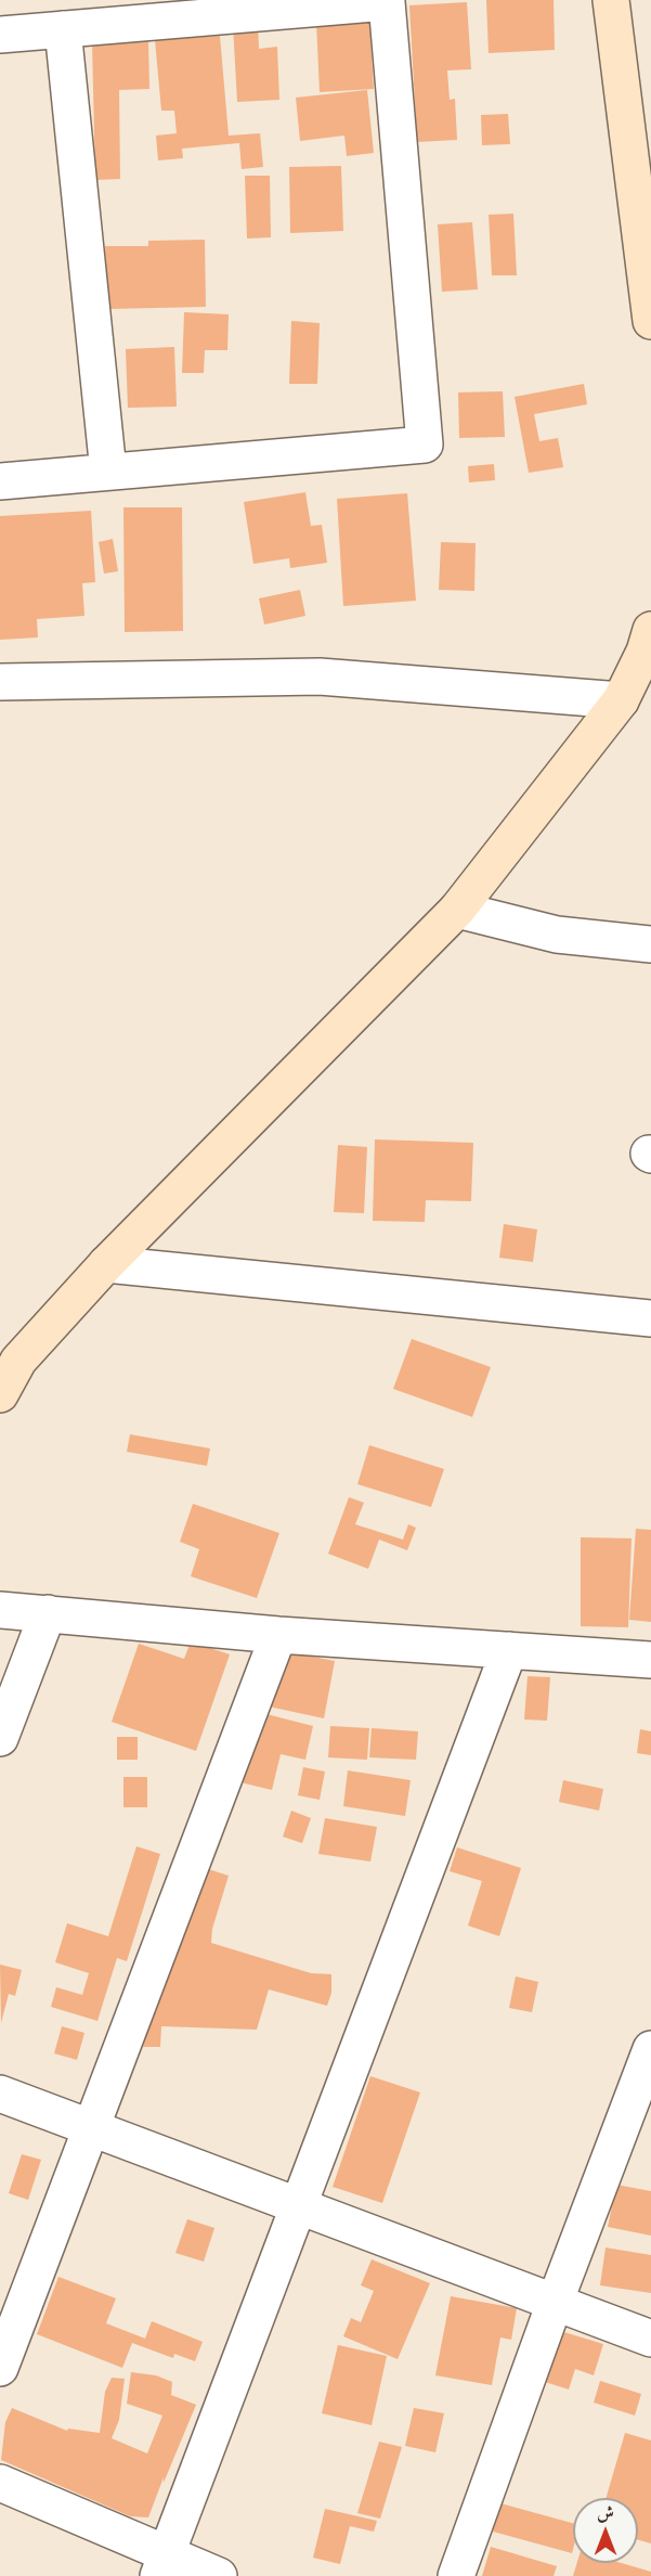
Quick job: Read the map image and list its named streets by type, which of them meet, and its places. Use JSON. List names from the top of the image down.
{
  "north": "top"
}
